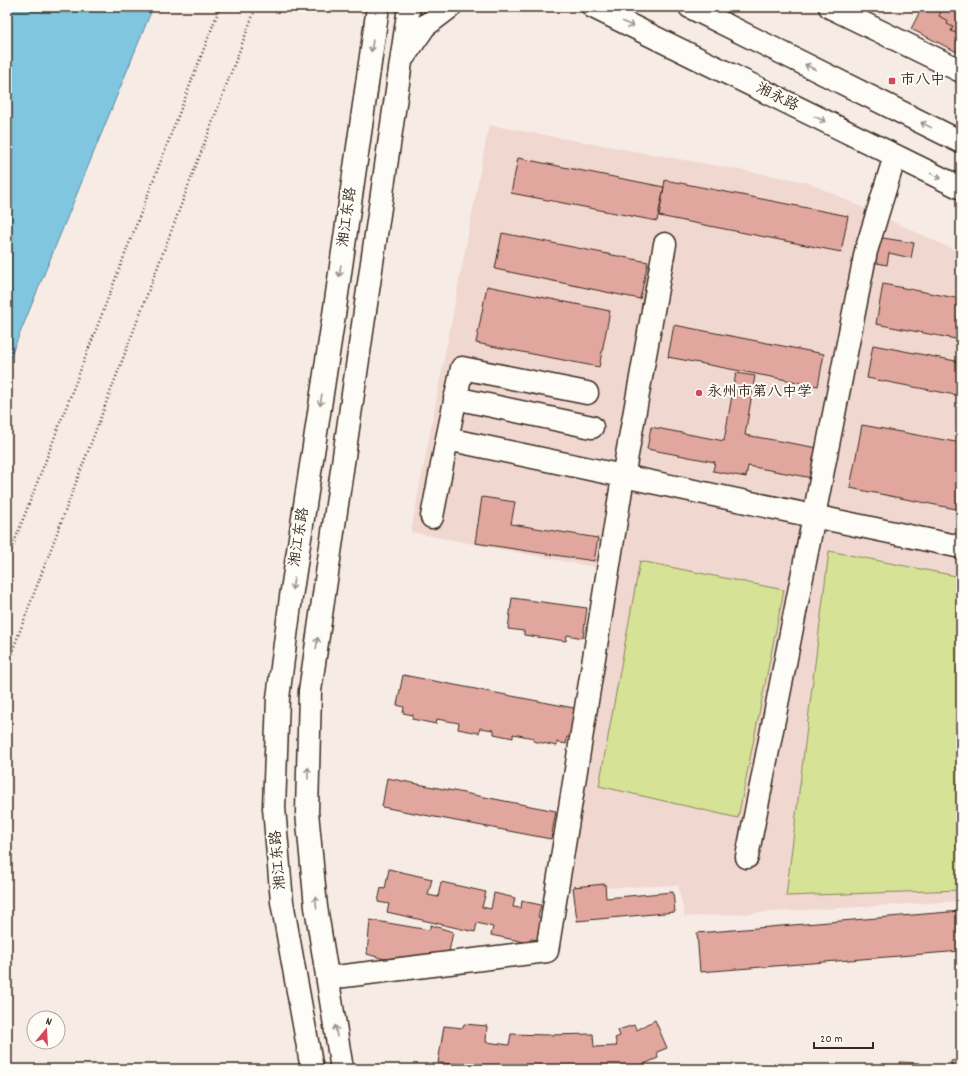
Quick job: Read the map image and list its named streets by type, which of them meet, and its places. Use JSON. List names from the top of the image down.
{
  "streets": {
    "main road": ["湘永路", "湘江东路"]
  },
  "places": {
    "transit": ["市八中"],
    "other": ["永州市第八中学"]
  },
  "scale_bar": "20 m",
  "north": "top"
}
